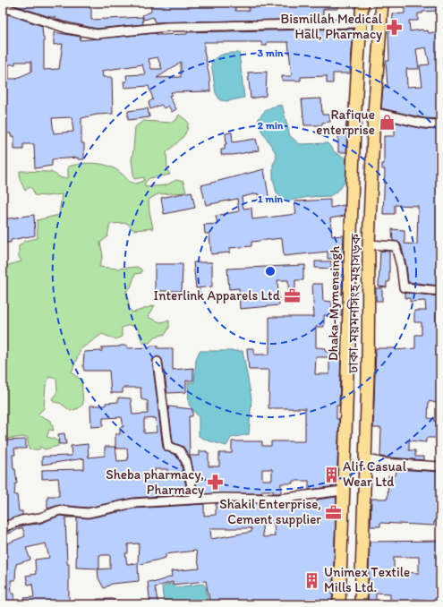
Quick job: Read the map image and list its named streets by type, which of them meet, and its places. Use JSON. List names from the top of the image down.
{
  "streets": {
    "highway": ["Dhaka-Mymensingh", "ঢাকা-ময়মনসিংহ মহাসড়ক"]
  },
  "places": {
    "pharmacy": ["Bismillah Medical Hall, Pharmacy", "Sheba pharmacy, Pharmacy"],
    "shop": ["Rafique enterprise"],
    "office": ["Interlink Apparels Ltd", "Shakil Enterprise, Cement supplier"],
    "building": ["Alif Casual Wear Ltd", "Unimex Textile Mills Ltd."]
  },
  "rings": ["3 min", "2 min", "1 min"]
}
